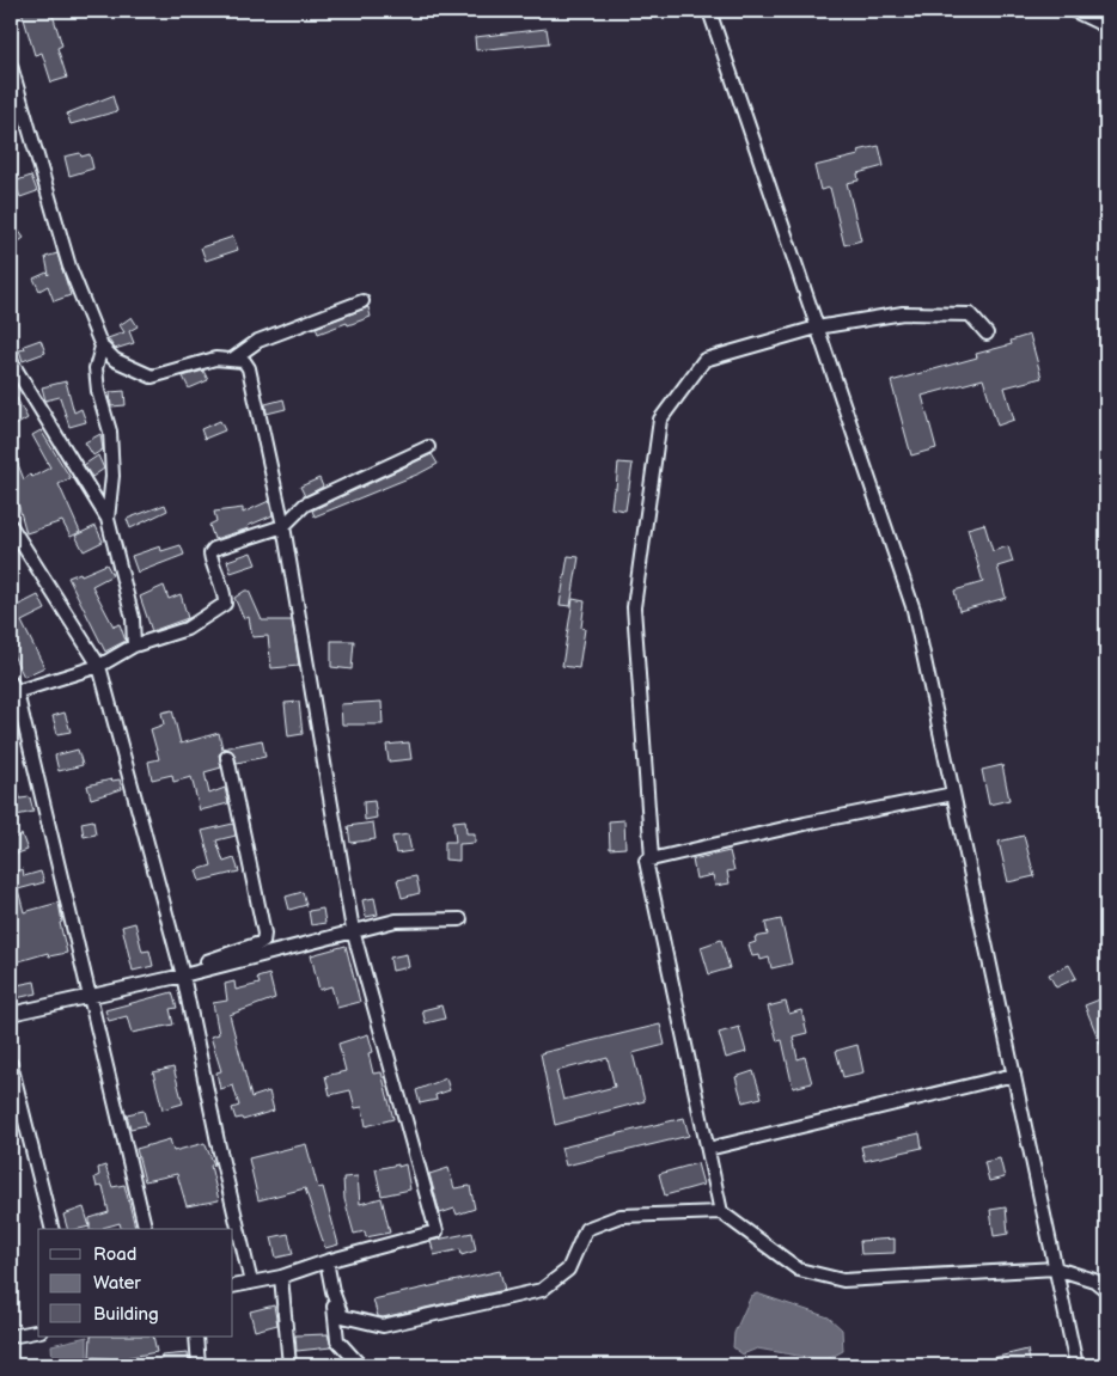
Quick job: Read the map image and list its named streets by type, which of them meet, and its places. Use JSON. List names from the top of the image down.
{
  "legend": ["Road", "Water", "Building"]
}
